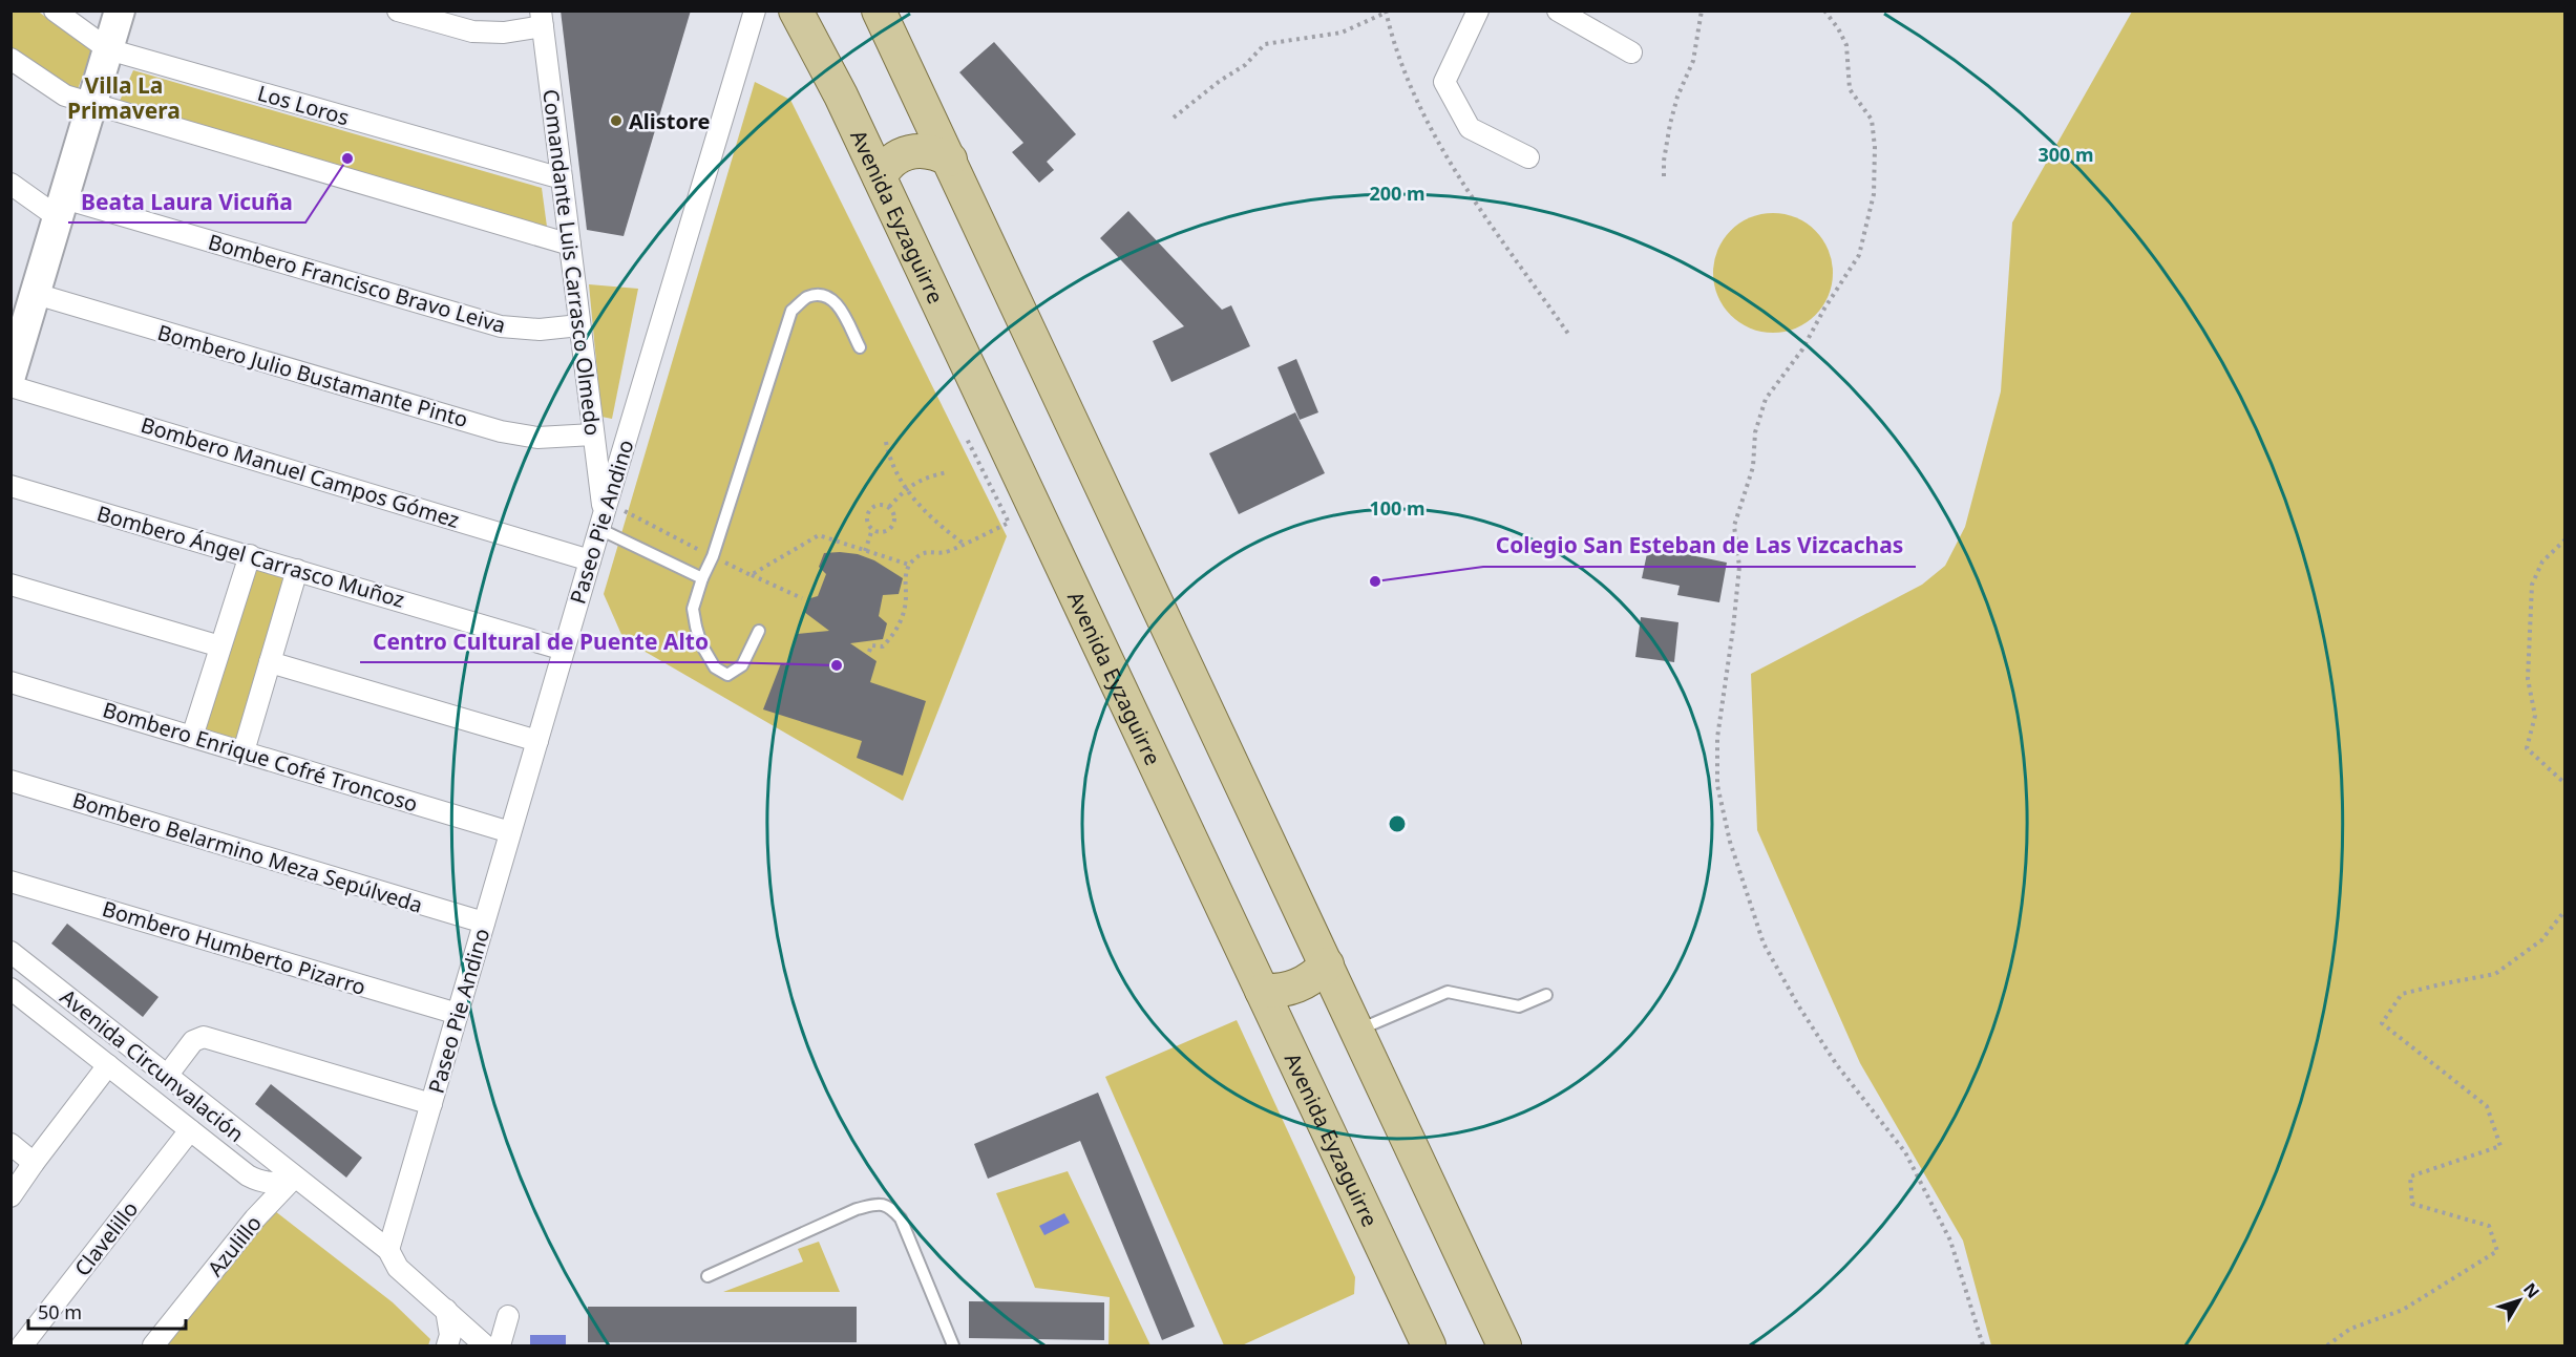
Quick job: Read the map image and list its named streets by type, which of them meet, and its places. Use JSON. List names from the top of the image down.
{
  "streets": {
    "main road": ["Avenida Eyzaguirre"],
    "street": [
      "Los Loros",
      "Comandante Luis Carrasco Olmedo",
      "Bombero Francisco Bravo Leiva",
      "Bombero Julio Bustamante Pinto",
      "Bombero Manuel Campos Gómez",
      "Paseo Pie Andino",
      "Bombero Ángel Carrasco Muñoz",
      "Bombero Enrique Cofré Troncoso",
      "Bombero Belarmino Meza Sepúlveda",
      "Bombero Humberto Pizarro",
      "Avenida Circunvalación",
      "Clavelillo",
      "Azulillo"
    ]
  },
  "crossings": [
    ["Los Loros", "Comandante Luis Carrasco Olmedo"],
    ["Comandante Luis Carrasco Olmedo", "Bombero Francisco Bravo Leiva"],
    ["Comandante Luis Carrasco Olmedo", "Bombero Julio Bustamante Pinto"],
    ["Comandante Luis Carrasco Olmedo", "Paseo Pie Andino"],
    ["Bombero Manuel Campos Gómez", "Paseo Pie Andino"],
    ["Paseo Pie Andino", "Bombero Ángel Carrasco Muñoz"],
    ["Paseo Pie Andino", "Bombero Enrique Cofré Troncoso"],
    ["Paseo Pie Andino", "Bombero Belarmino Meza Sepúlveda"],
    ["Paseo Pie Andino", "Bombero Humberto Pizarro"],
    ["Paseo Pie Andino", "Avenida Circunvalación"],
    ["Avenida Circunvalación", "Clavelillo"],
    ["Avenida Circunvalación", "Azulillo"]
  ],
  "districts": ["Villa La Primavera"],
  "places": [
    "Alistore",
    "Beata Laura Vicuña",
    "Colegio San Esteban de Las Vizcachas",
    "Centro Cultural de Puente Alto"
  ],
  "scale_bar": "50 m",
  "north": "top right",
  "rings": ["300 m", "200 m", "100 m"]
}
